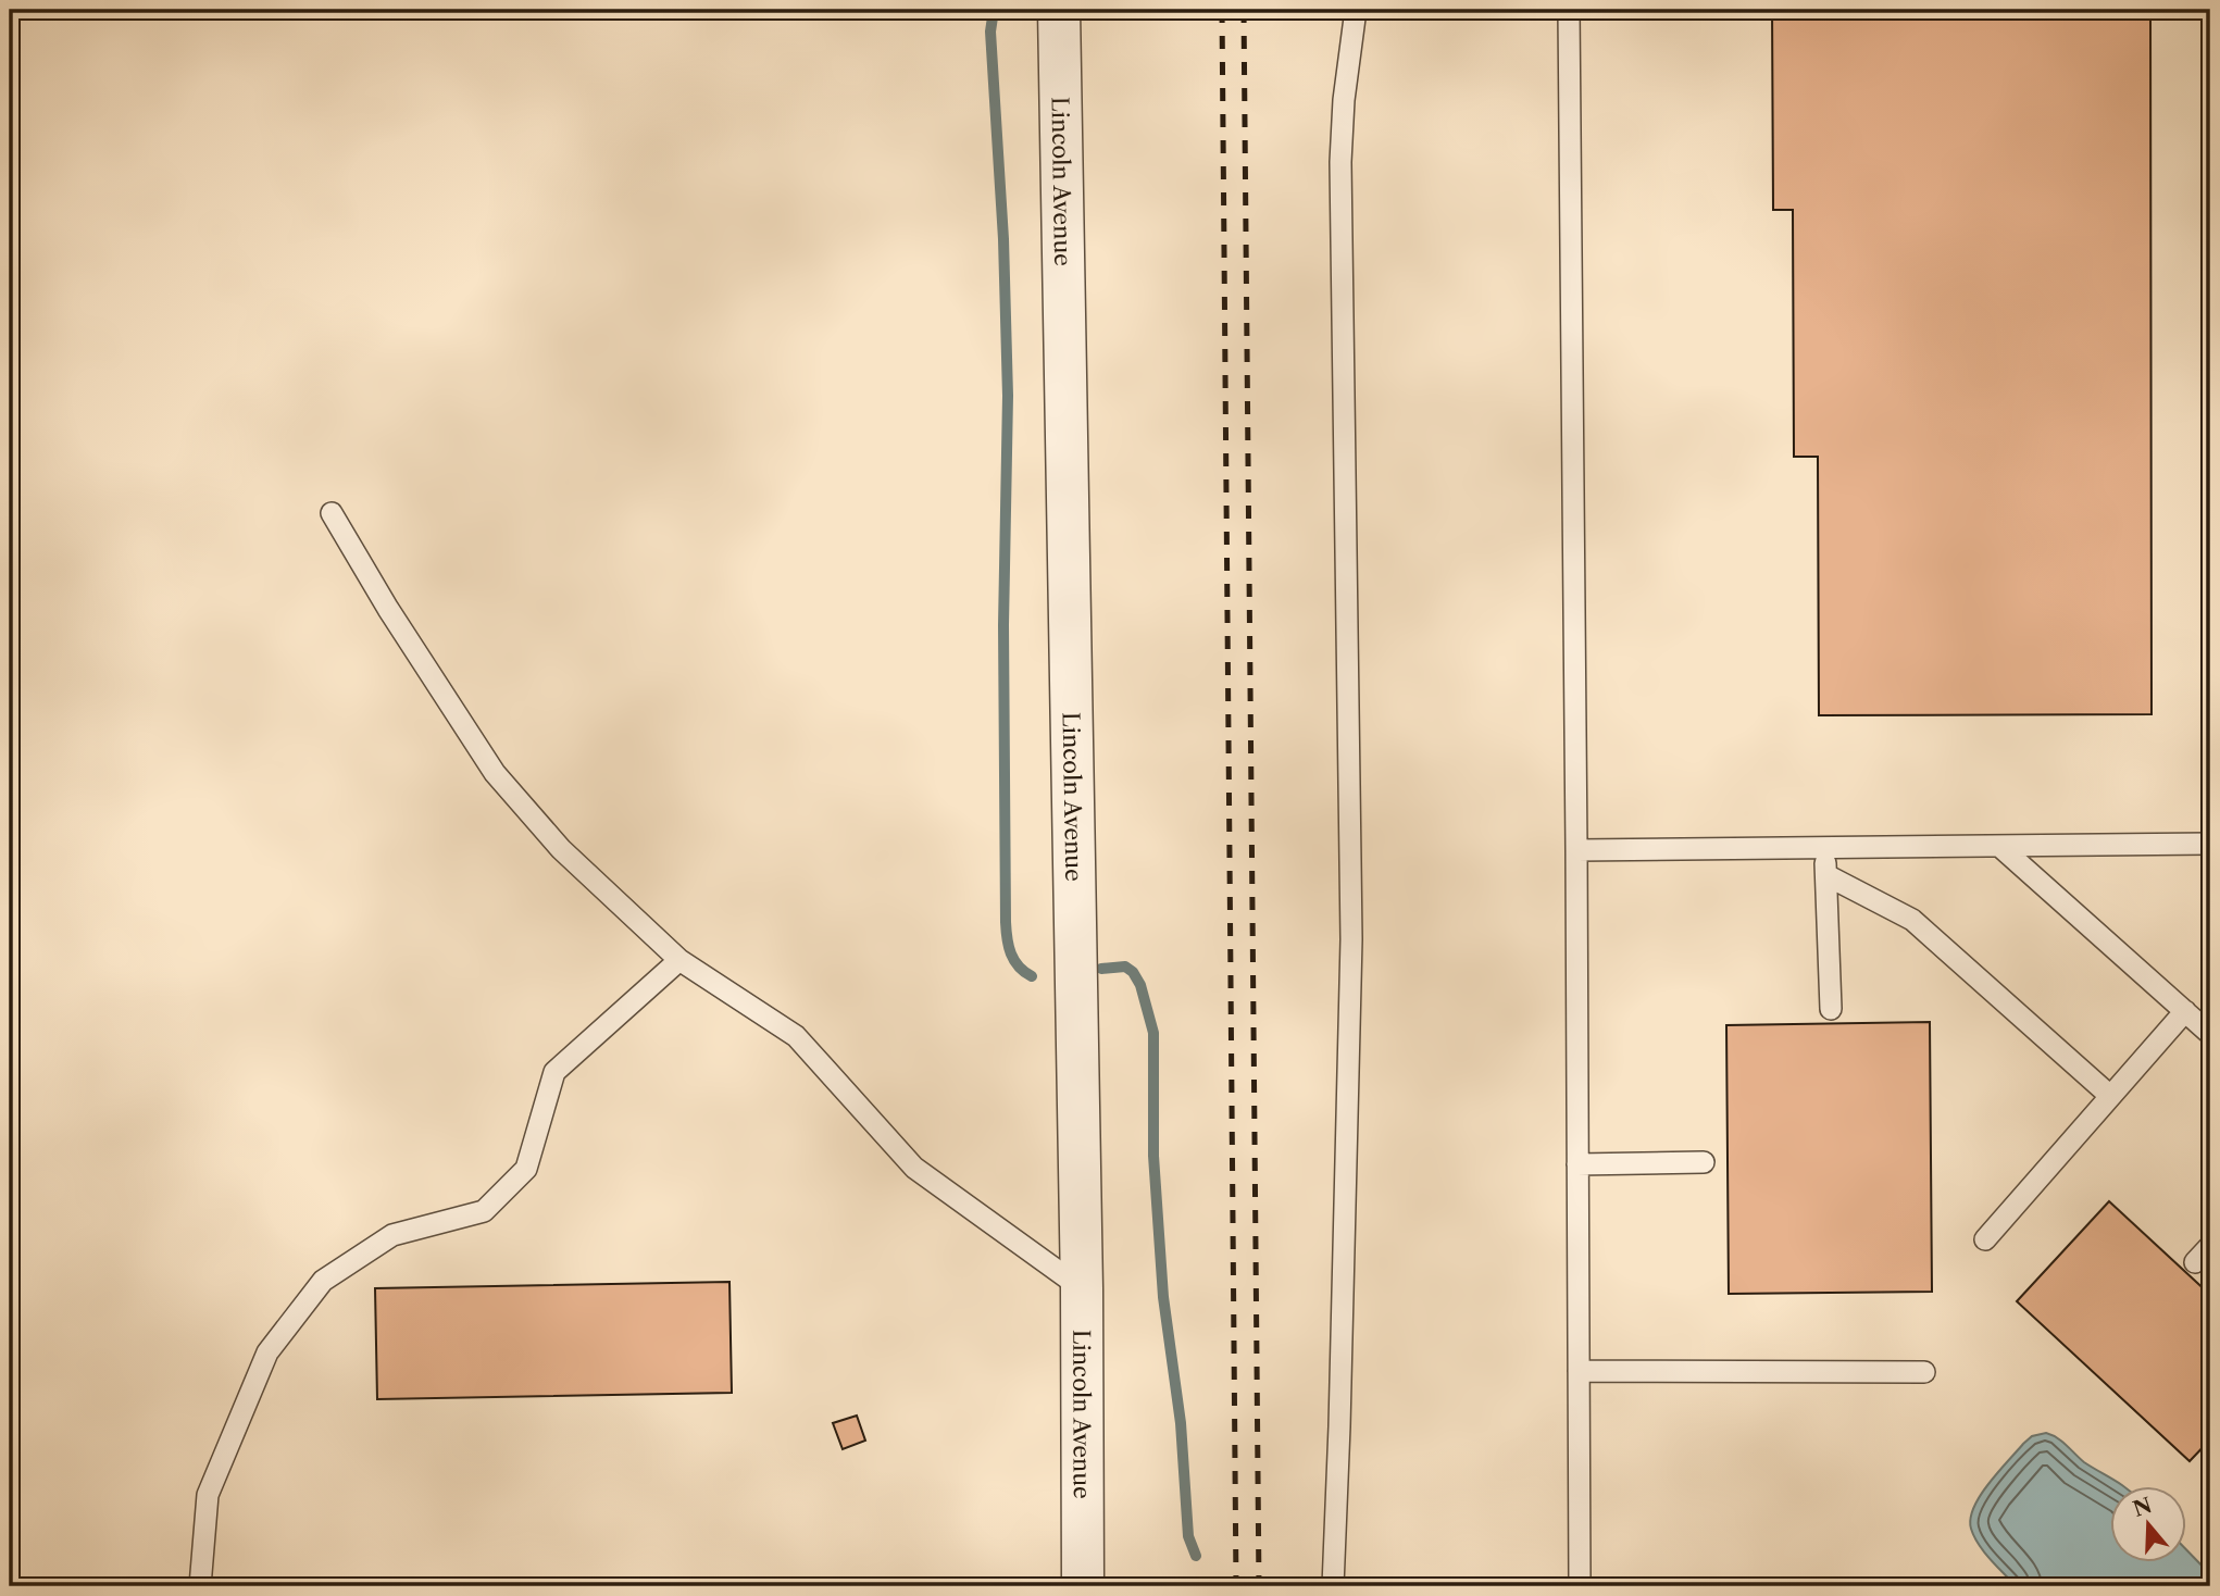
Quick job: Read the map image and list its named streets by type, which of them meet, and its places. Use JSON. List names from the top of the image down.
{
  "streets": {
    "street": ["Lincoln Avenue"]
  },
  "north": "top"
}
